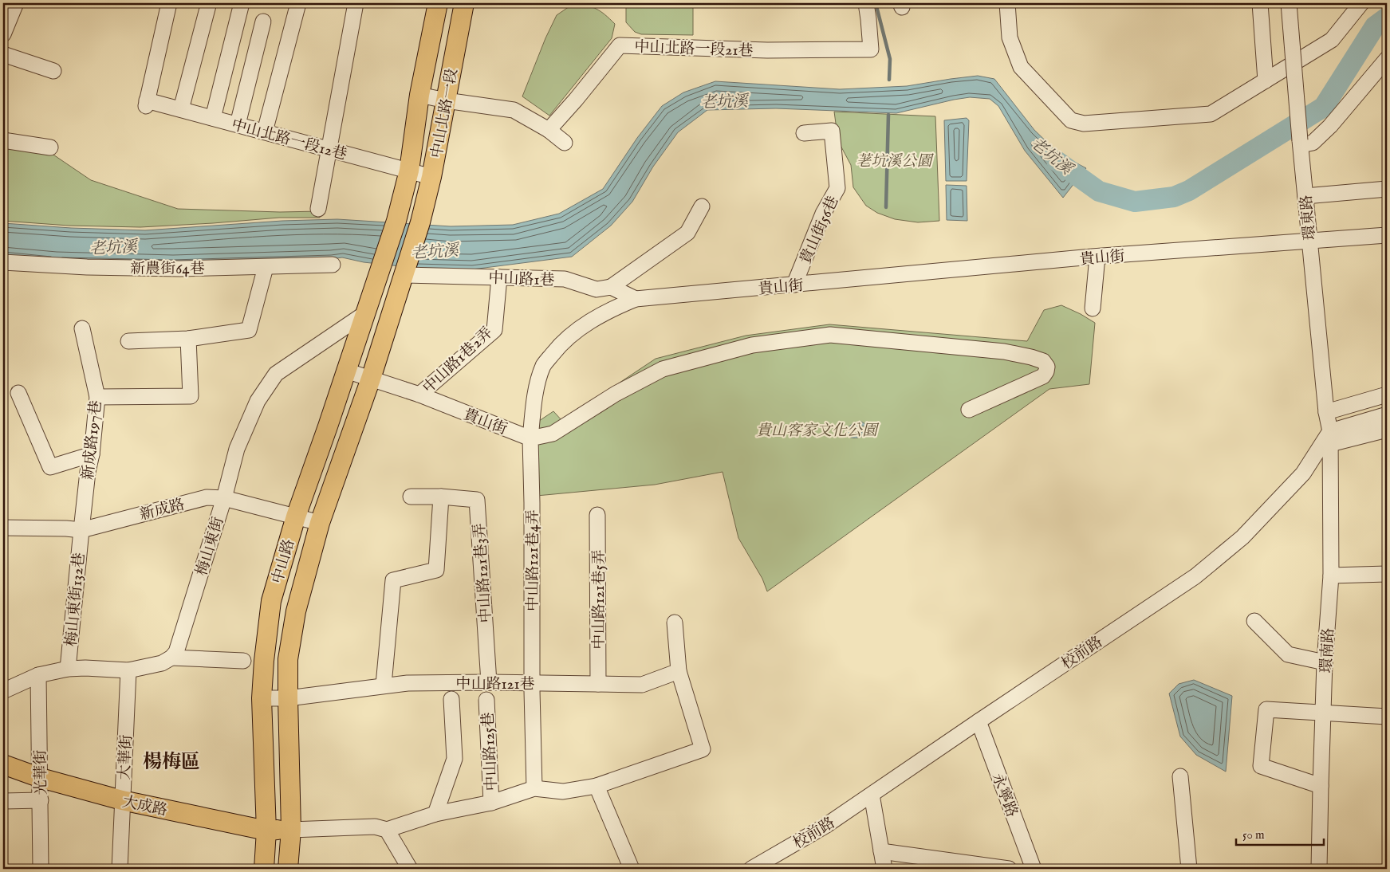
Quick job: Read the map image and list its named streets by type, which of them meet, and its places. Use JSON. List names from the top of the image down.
{
  "streets": {
    "main road": ["中山北路一段", "中山路", "大成路"],
    "street": [
      "中山北路一段21巷",
      "中山北路一段12巷",
      "環東路",
      "貴山街56巷",
      "貴山街",
      "新農街64巷",
      "中山路1巷",
      "中山路1巷2弄",
      "新成路197巷",
      "新成路",
      "梅山東街",
      "中山路121巷4弄",
      "中山路121巷3弄",
      "梅山東街132巷",
      "中山路121巷5弄",
      "環南路",
      "校前路",
      "中山路121巷",
      "中山路125巷",
      "大華街",
      "光華街",
      "永寧路"
    ]
  },
  "crossings": [
    ["中山北路一段", "中山北路一段12巷"],
    ["中山北路一段", "中山路1巷"],
    ["中山北路一段", "中山路"],
    ["環東路", "貴山街"],
    ["環東路", "環南路"],
    ["環東路", "校前路"],
    ["貴山街56巷", "貴山街"],
    ["貴山街", "中山路1巷"],
    ["貴山街", "中山路1巷2弄"],
    ["貴山街", "中山路121巷4弄"],
    ["貴山街", "中山路"],
    ["中山路1巷", "中山路1巷2弄"],
    ["中山路1巷", "中山路"],
    ["新成路197巷", "新成路"],
    ["新成路197巷", "梅山東街132巷"],
    ["新成路", "梅山東街"],
    ["新成路", "中山路"],
    ["新成路", "梅山東街132巷"],
    ["梅山東街", "中山路"],
    ["中山路121巷4弄", "中山路121巷"],
    ["中山路", "中山路121巷"],
    ["中山路", "中山路125巷"],
    ["中山路", "大成路"],
    ["中山路121巷3弄", "中山路121巷"],
    ["中山路121巷5弄", "中山路121巷"],
    ["環南路", "校前路"],
    ["校前路", "永寧路"],
    ["中山路121巷", "中山路125巷"],
    ["中山路125巷", "大成路"],
    ["大華街", "大成路"],
    ["光華街", "大成路"]
  ],
  "districts": ["楊梅區"],
  "water": ["老坑溪"],
  "parks": ["荖坑溪公園", "貴山客家文化公園"],
  "scale_bar": "50 m"
}
